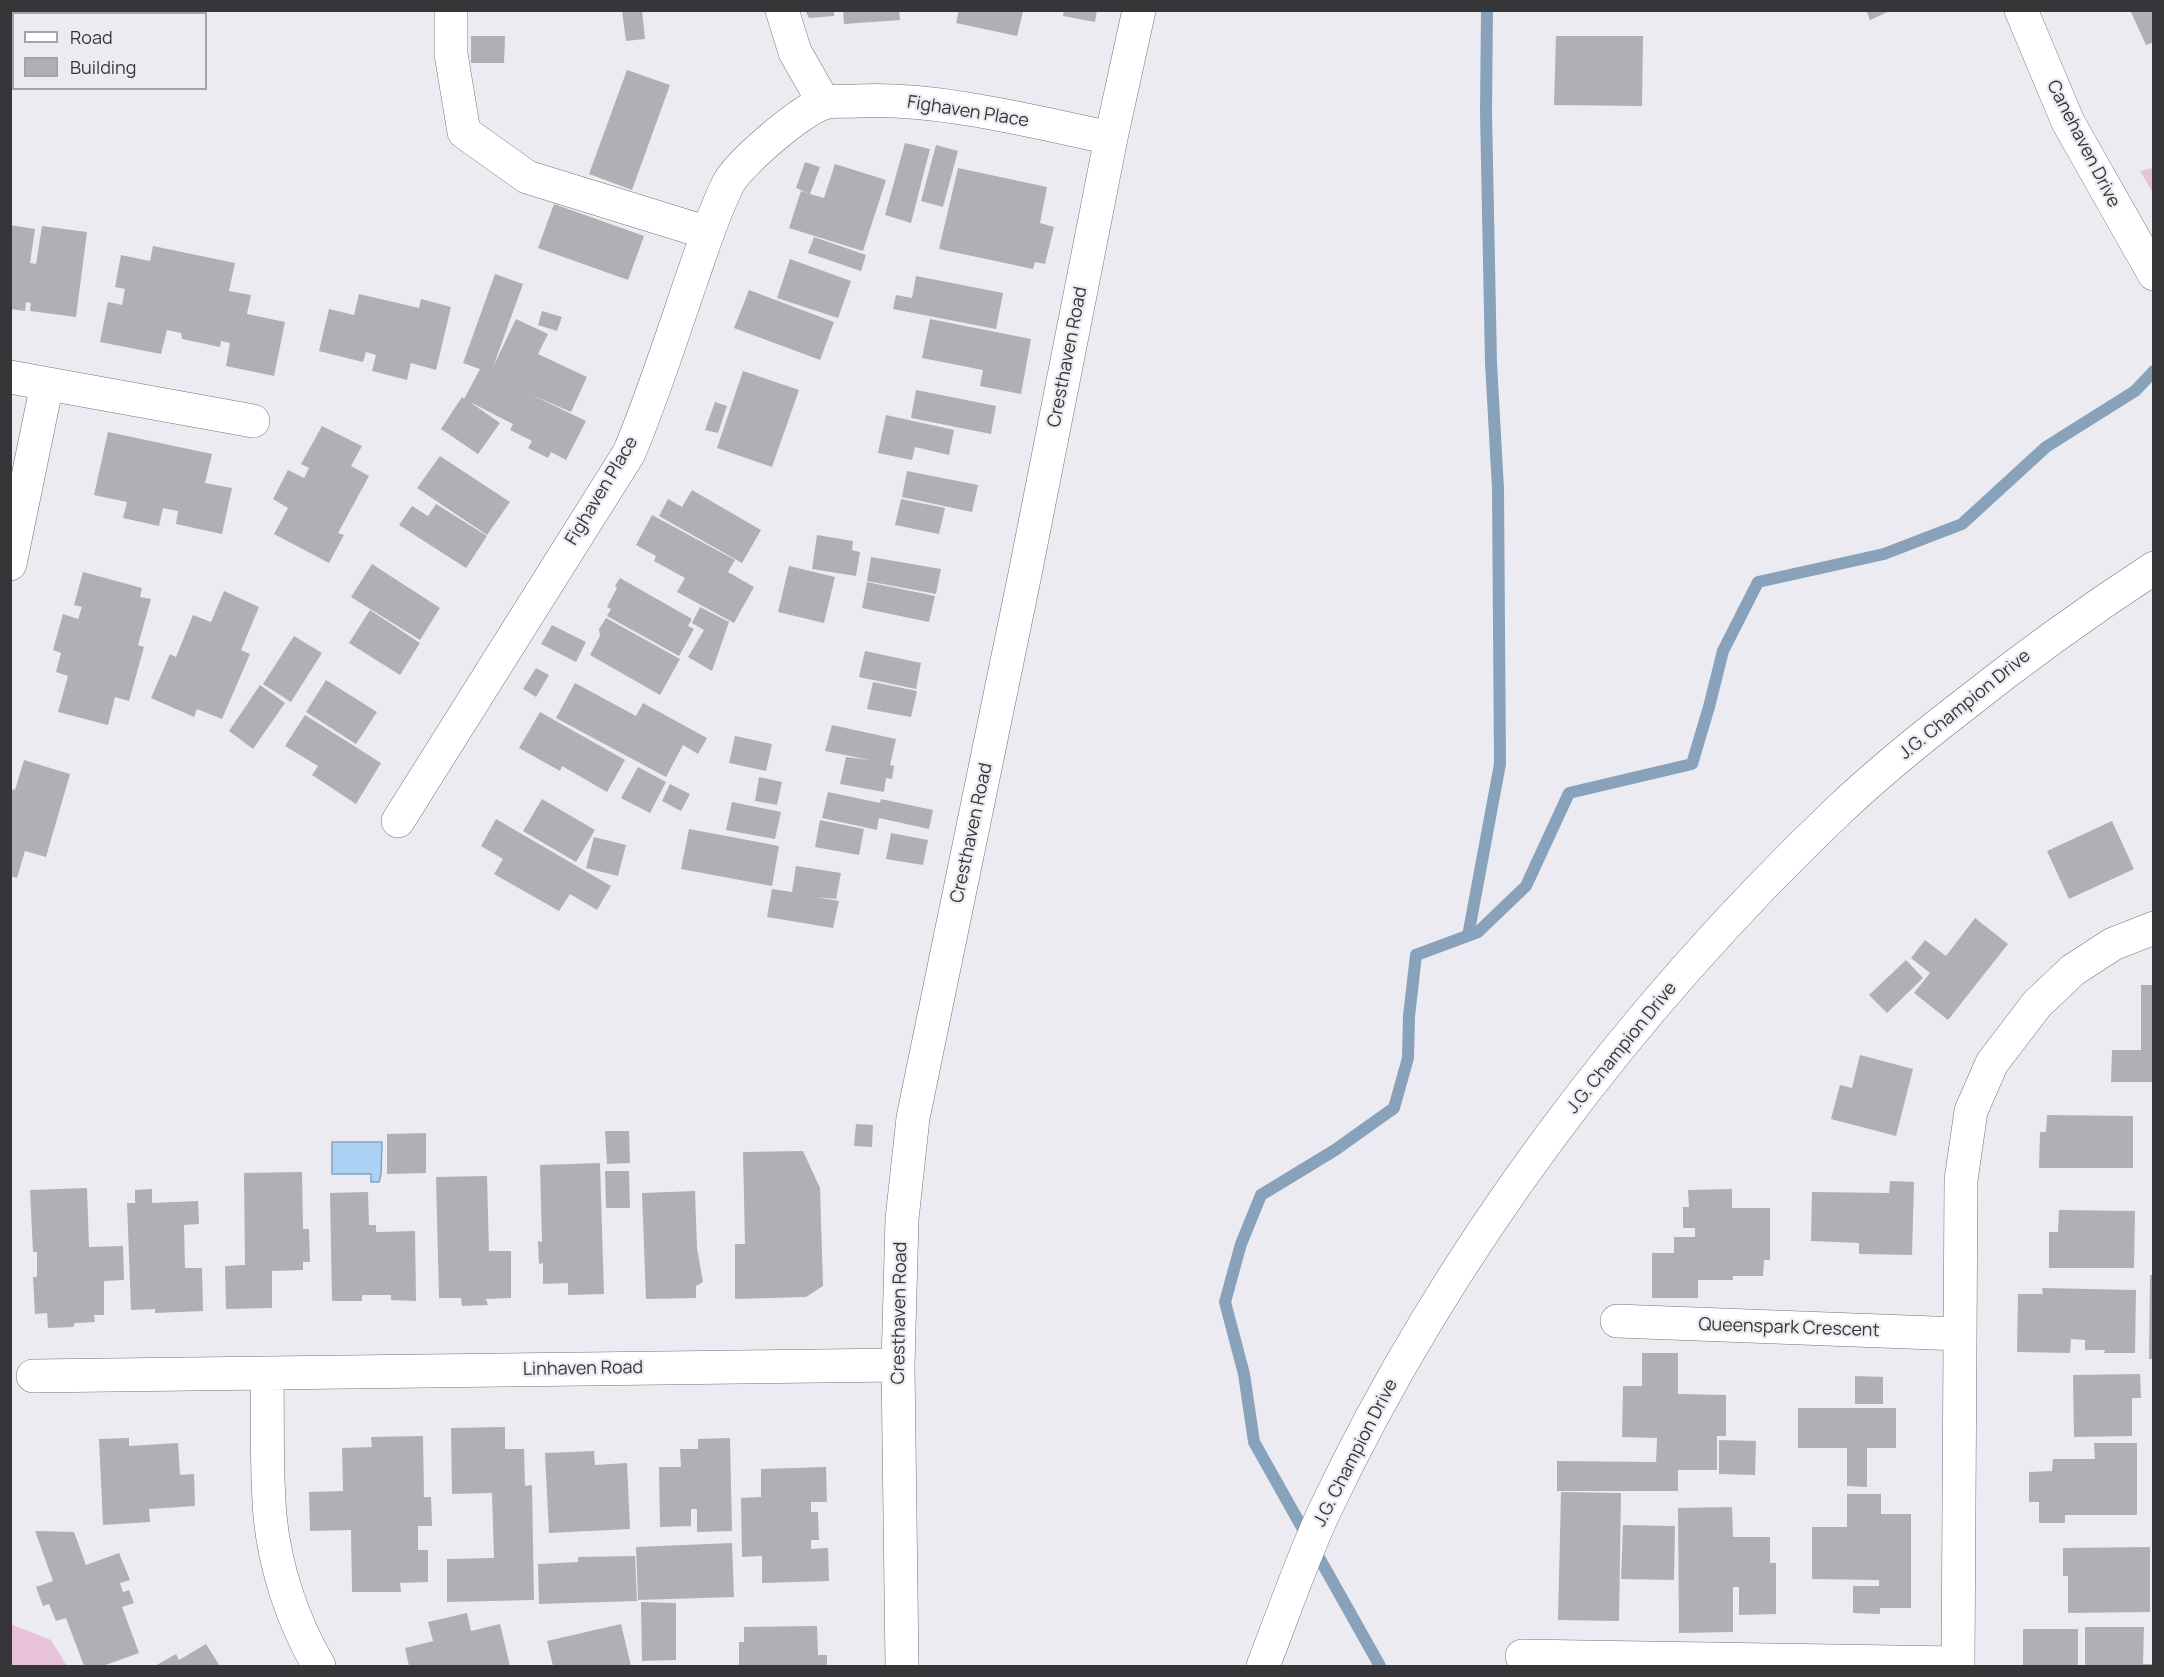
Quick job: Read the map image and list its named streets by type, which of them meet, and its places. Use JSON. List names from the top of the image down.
{
  "streets": {
    "street": [
      "Fighaven Place",
      "Canehaven Drive",
      "Cresthaven Road",
      "J.G. Champion Drive",
      "Queenspark Crescent",
      "Linhaven Road"
    ]
  },
  "crossings": [
    ["Fighaven Place", "Cresthaven Road"],
    ["Cresthaven Road", "Linhaven Road"]
  ],
  "legend": ["Road", "Building"]
}
